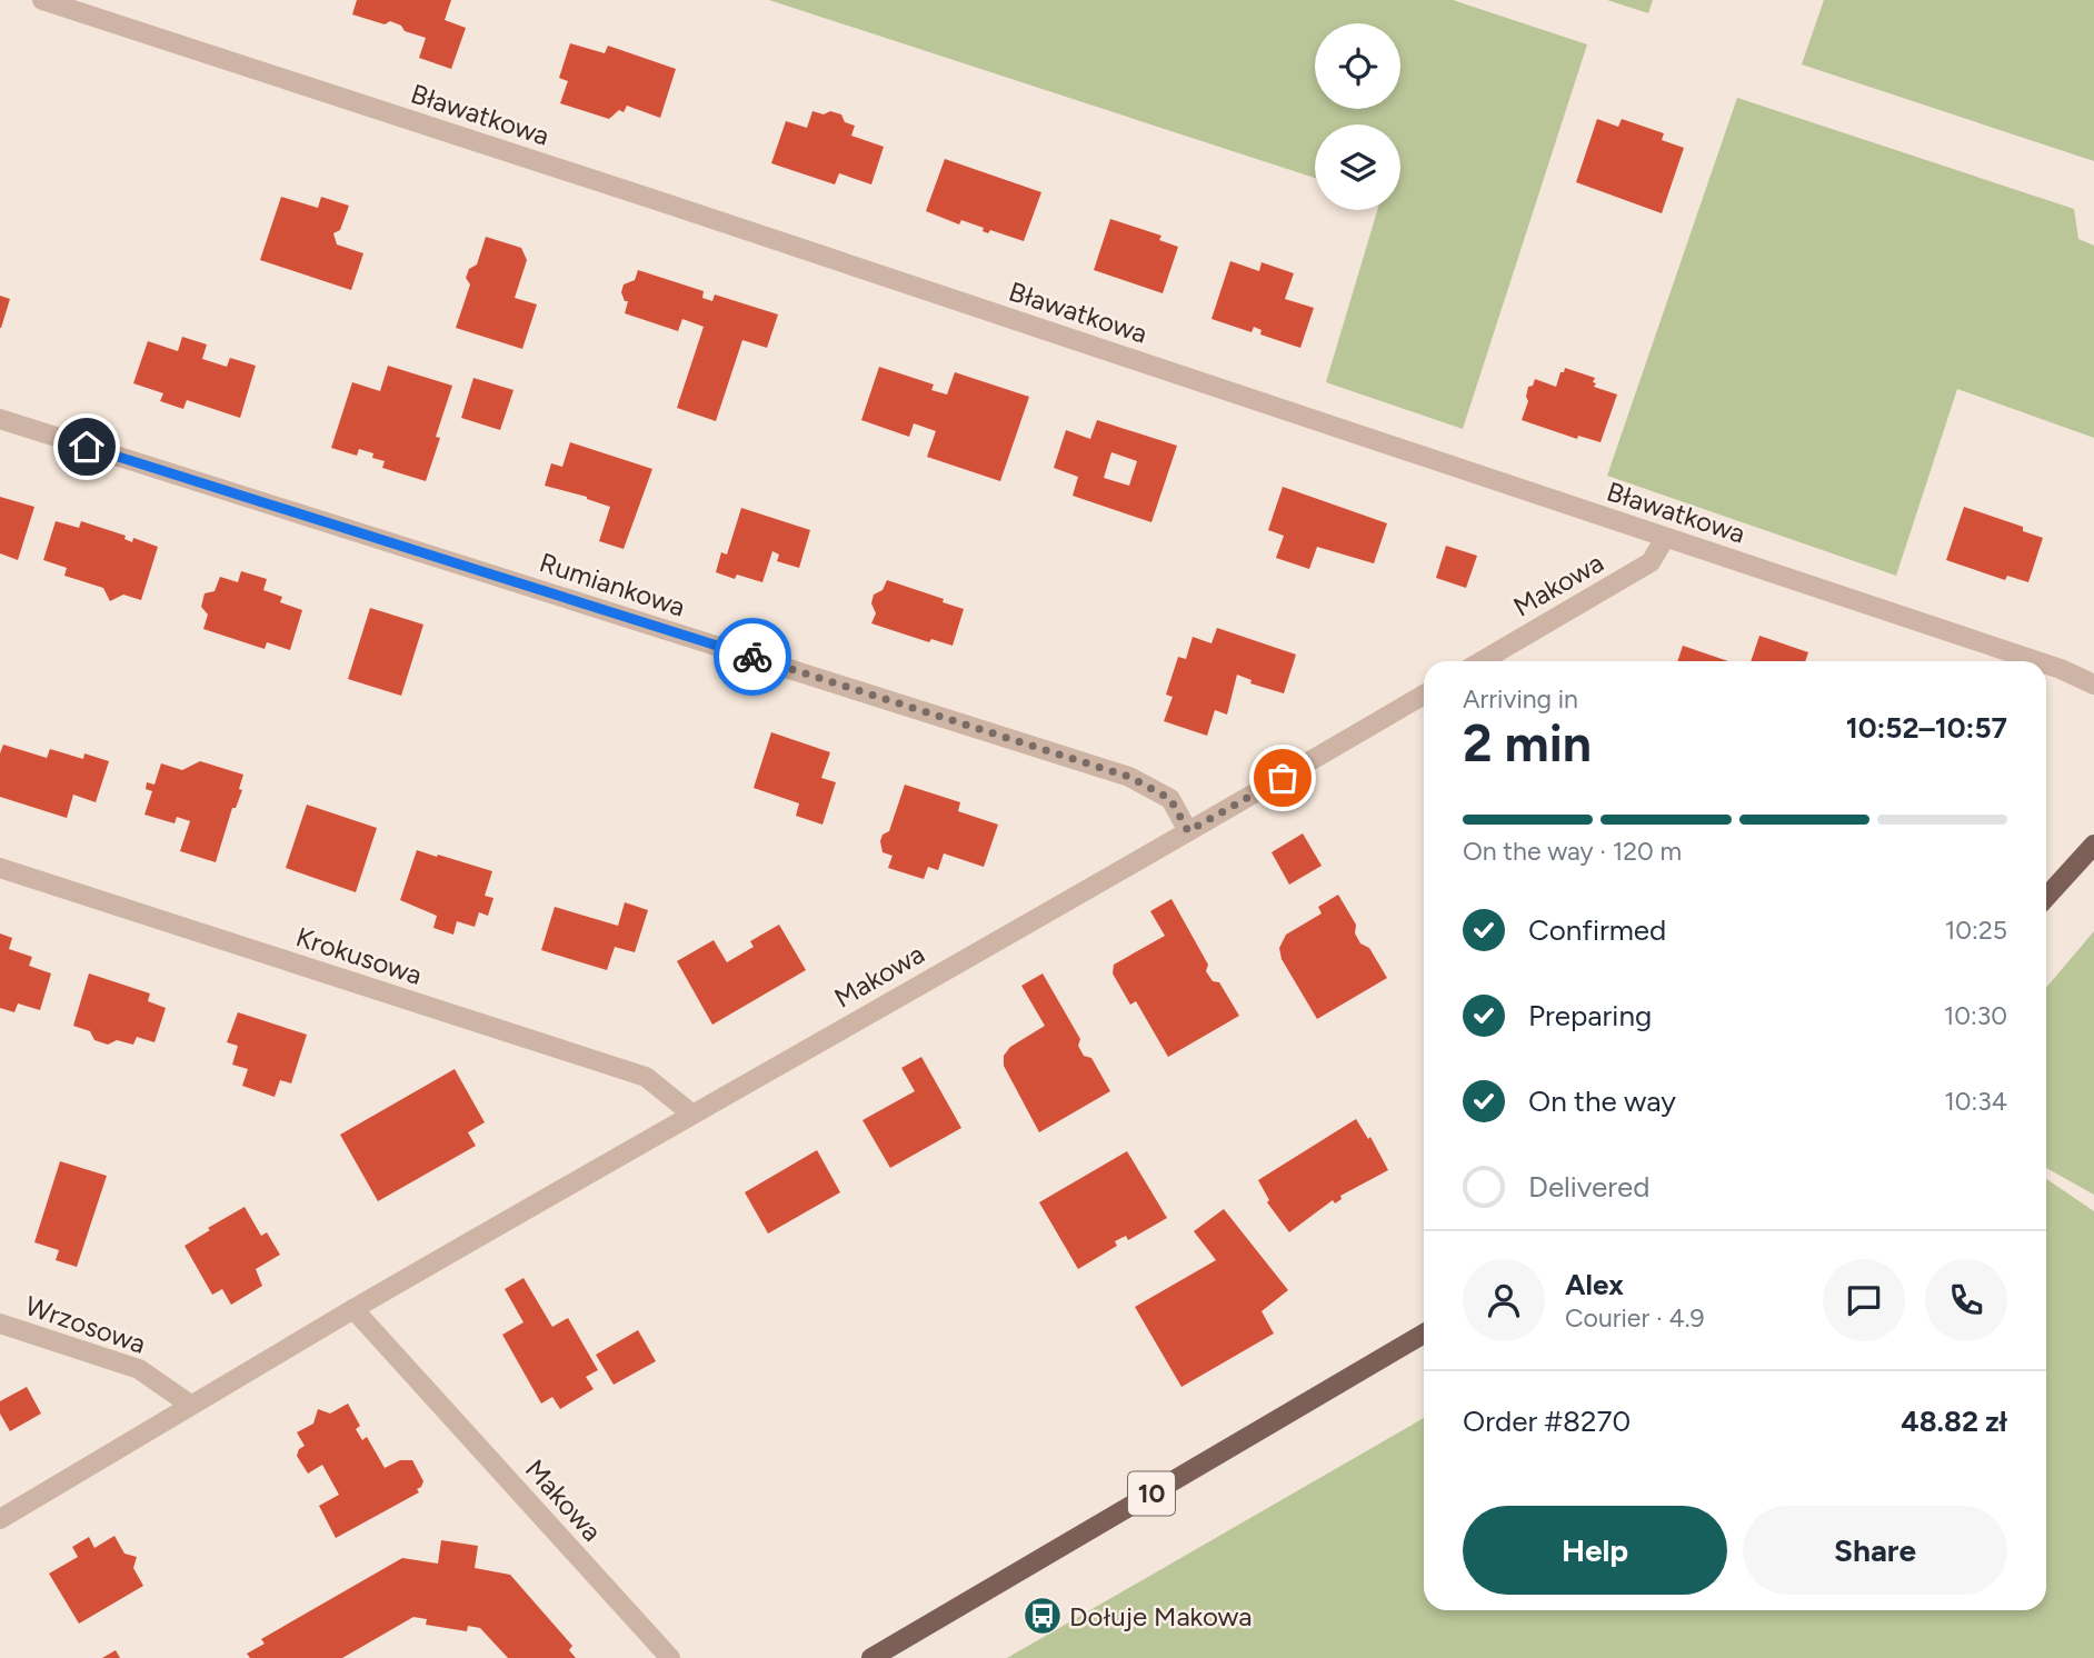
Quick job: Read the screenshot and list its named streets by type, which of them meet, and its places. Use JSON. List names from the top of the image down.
{
  "streets": {
    "main road": ["10"],
    "street": [
      "Bławatkowa",
      "Rumiankowa",
      "Makowa",
      "Krokusowa",
      "Wrzosowa"
    ]
  },
  "crossings": [
    ["Bławatkowa", "Makowa"],
    ["Rumiankowa", "Makowa"],
    ["Makowa", "Krokusowa"],
    ["Makowa", "Wrzosowa"]
  ],
  "places": {
    "bus stop": ["Dołuje Makowa"]
  },
  "page": {
    "heading": ["2 min", "Arriving in", "10:52–10:57"],
    "panel": [
      "Alex",
      "Courier · 4.9",
      "Order #8270",
      "48.82 zł"
    ],
    "bar": "On the way · 120 m",
    "list": [
      ["Confirmed", "10:25"],
      ["Preparing", "10:30"],
      ["On the way", "10:34"],
      "Delivered"
    ],
    "buttons": ["Help", "Share"]
  }
}
